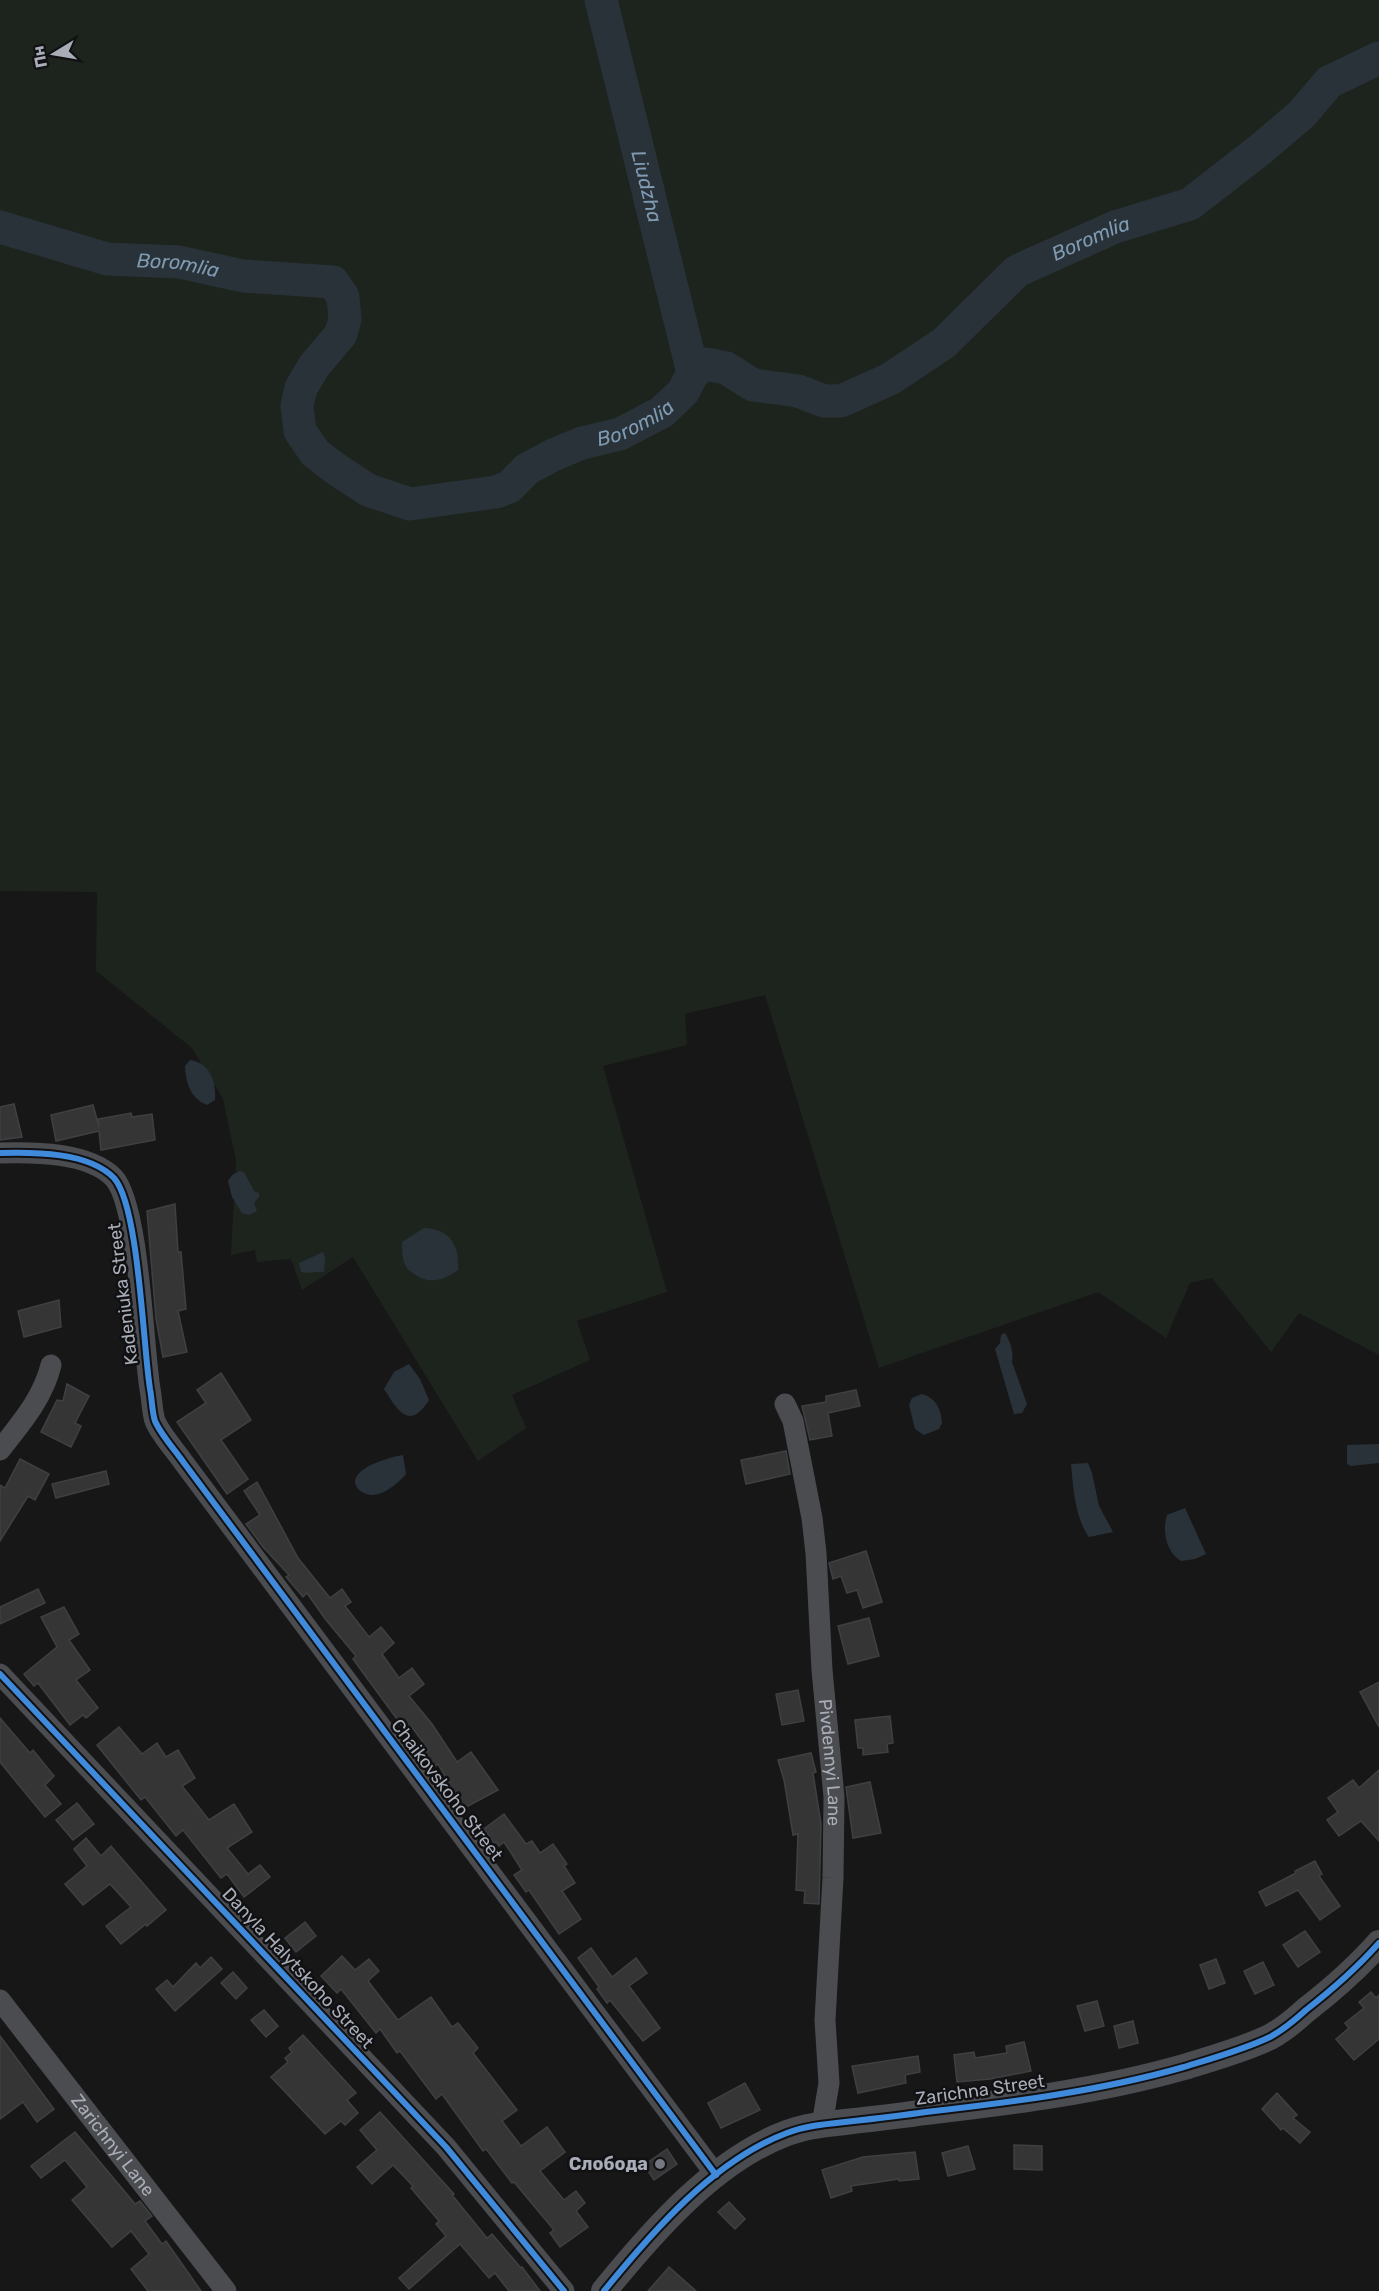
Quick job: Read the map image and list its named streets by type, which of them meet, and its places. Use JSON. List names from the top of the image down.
{
  "streets": {
    "street": [
      "Kadeniuka Street",
      "Pivdennyi Lane",
      "Chaikovskoho Street",
      "Danylа Halytskoho Street",
      "Zarichna Street",
      "Zarichnyi Lane"
    ]
  },
  "crossings": [
    ["Kadeniuka Street", "Chaikovskoho Street"],
    ["Pivdennyi Lane", "Zarichna Street"],
    ["Chaikovskoho Street", "Zarichna Street"]
  ],
  "water": ["Liudzha", "Boromlia"],
  "places": ["Слобода"],
  "north": "left"
}
